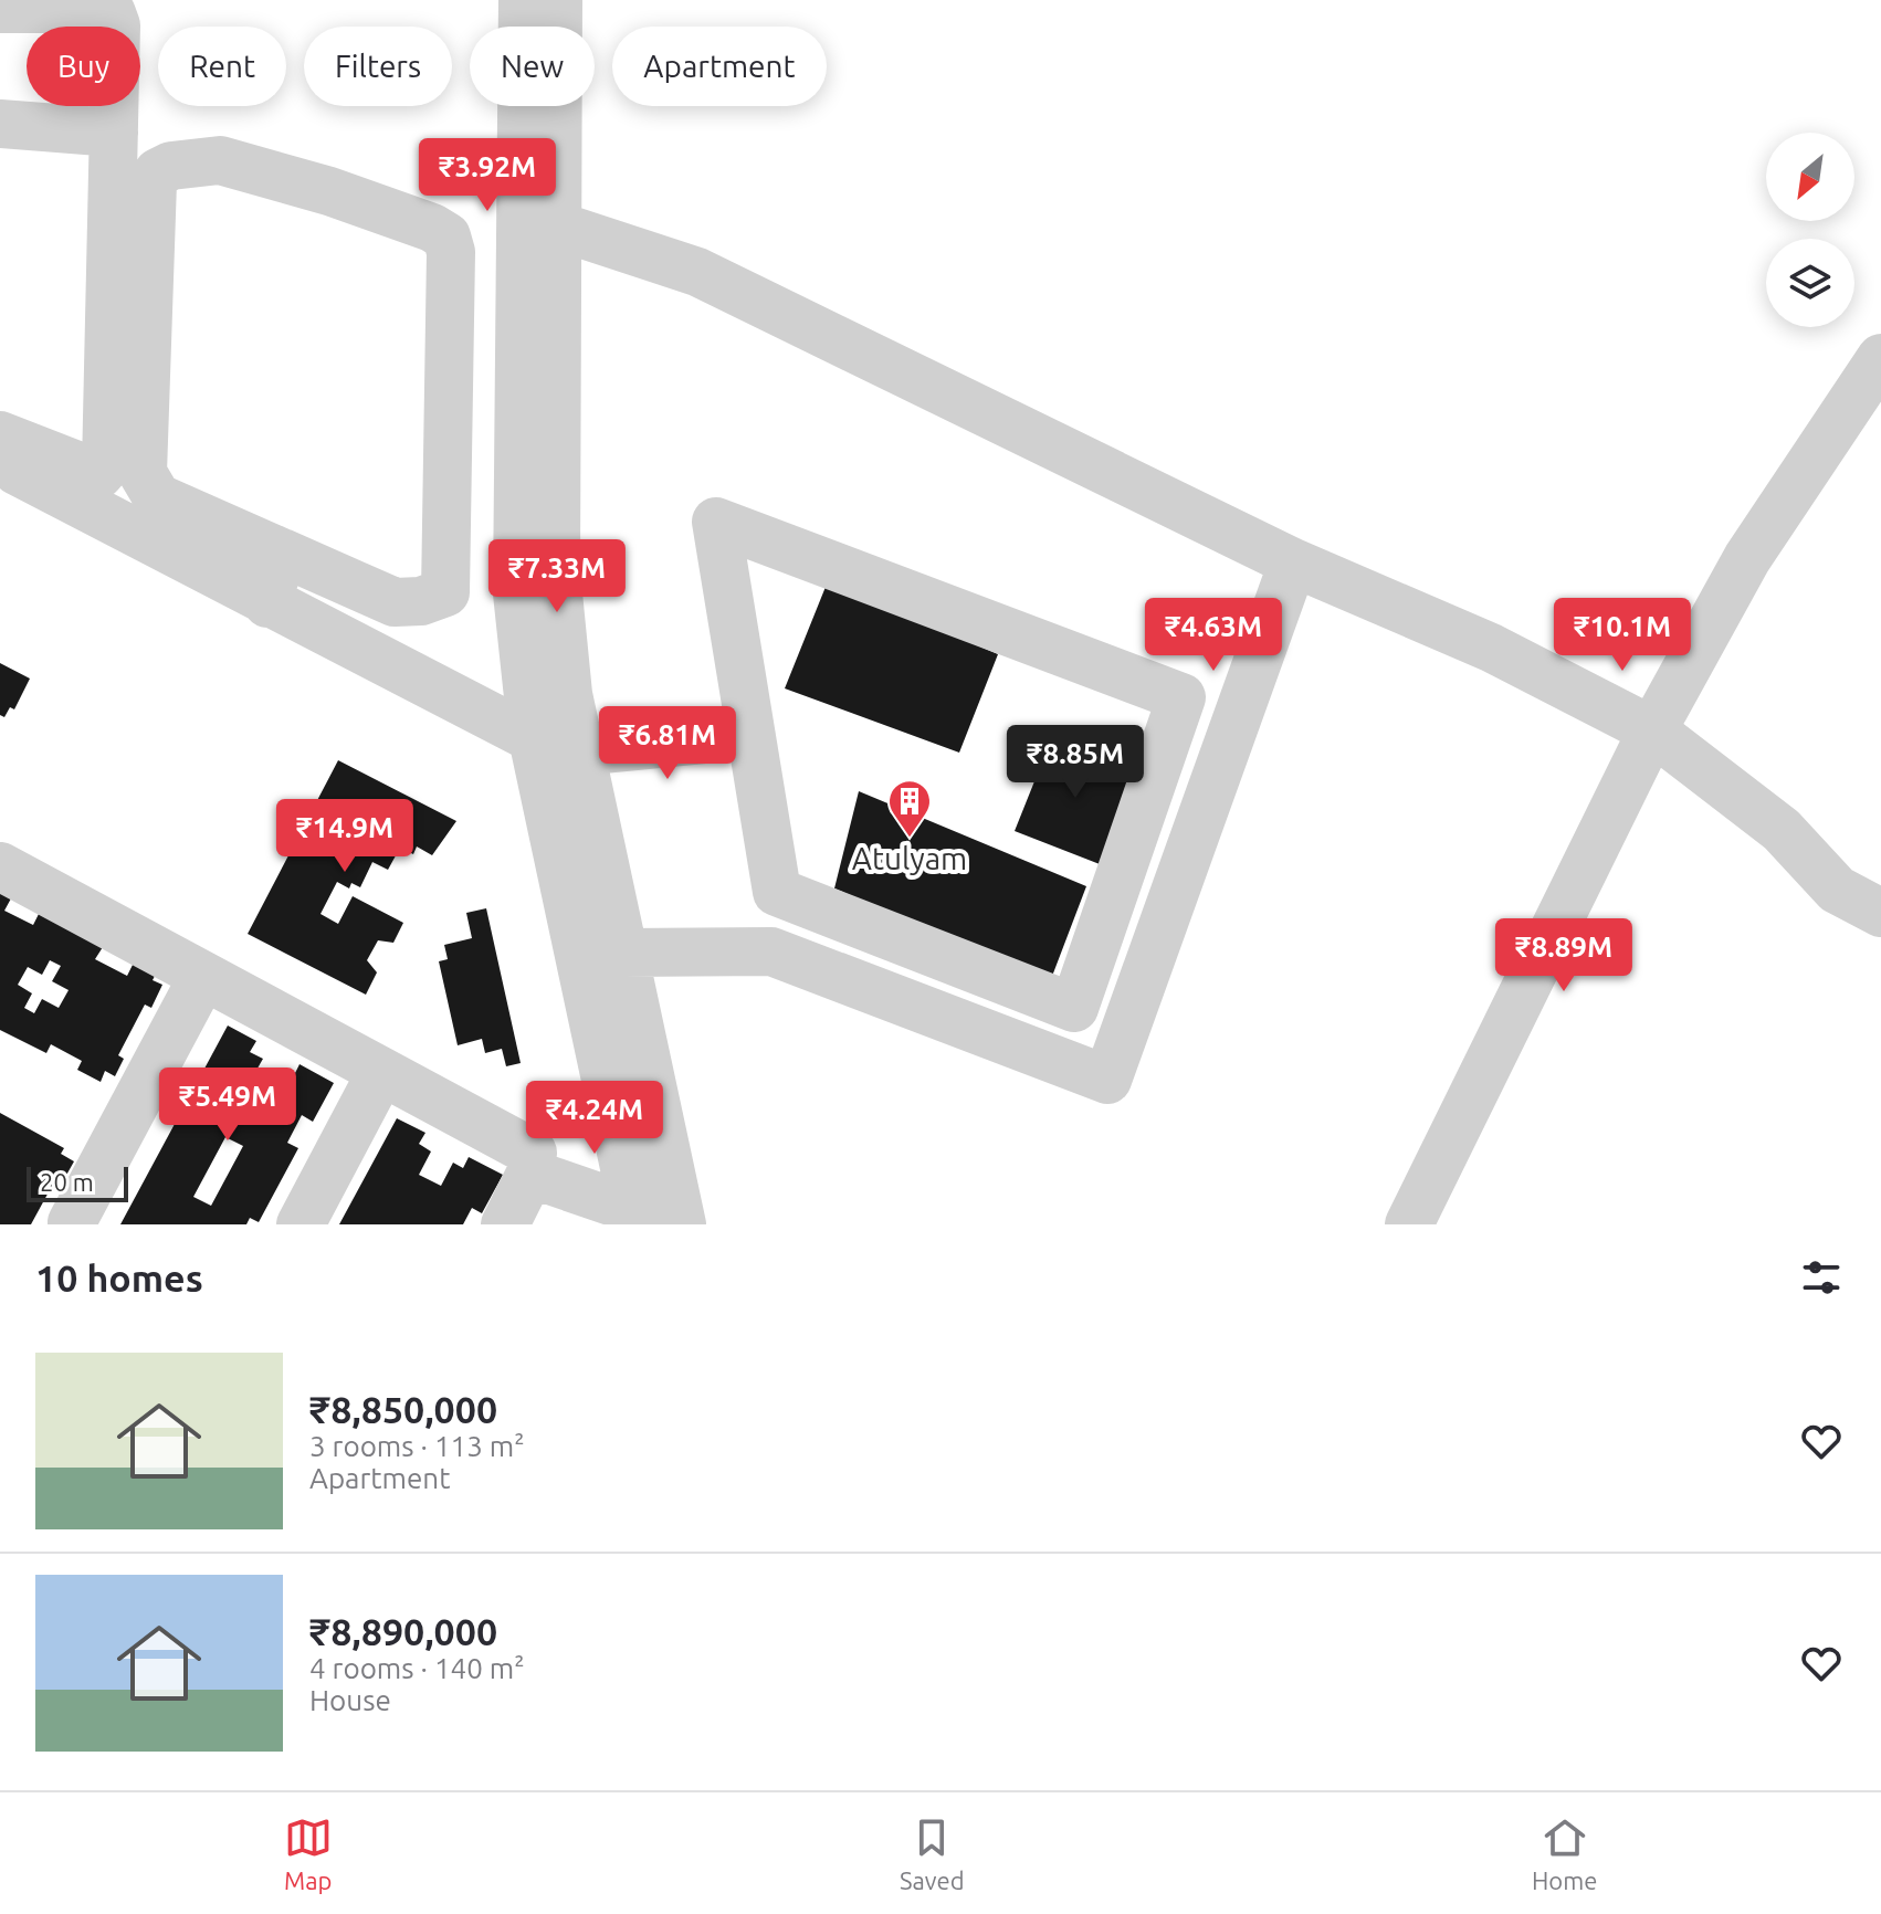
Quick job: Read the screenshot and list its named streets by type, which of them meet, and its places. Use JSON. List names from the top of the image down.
{
  "places": {
    "building": ["Atulyam"]
  },
  "scale_bar": "20 m",
  "north": "bottom left",
  "page": {
    "chip": [
      "Buy",
      "Rent",
      "Filters",
      "New",
      "Apartment"
    ],
    "price": [
      "₹3.92M",
      "₹7.33M",
      "₹4.63M",
      "₹10.1M",
      "₹6.81M",
      "₹8.85M",
      "₹14.9M",
      "₹8.89M",
      "₹5.49M",
      "₹4.24M"
    ],
    "scale": "20 m",
    "heading": "10 homes",
    "list": [
      {
        "name": "₹8,850,000",
        "note": "3 rooms · 113 m² · Apartment"
      },
      {
        "name": "₹8,890,000",
        "note": "4 rooms · 140 m² · House"
      }
    ],
    "tabs": ["Map", "Saved", "Home"]
  }
}
